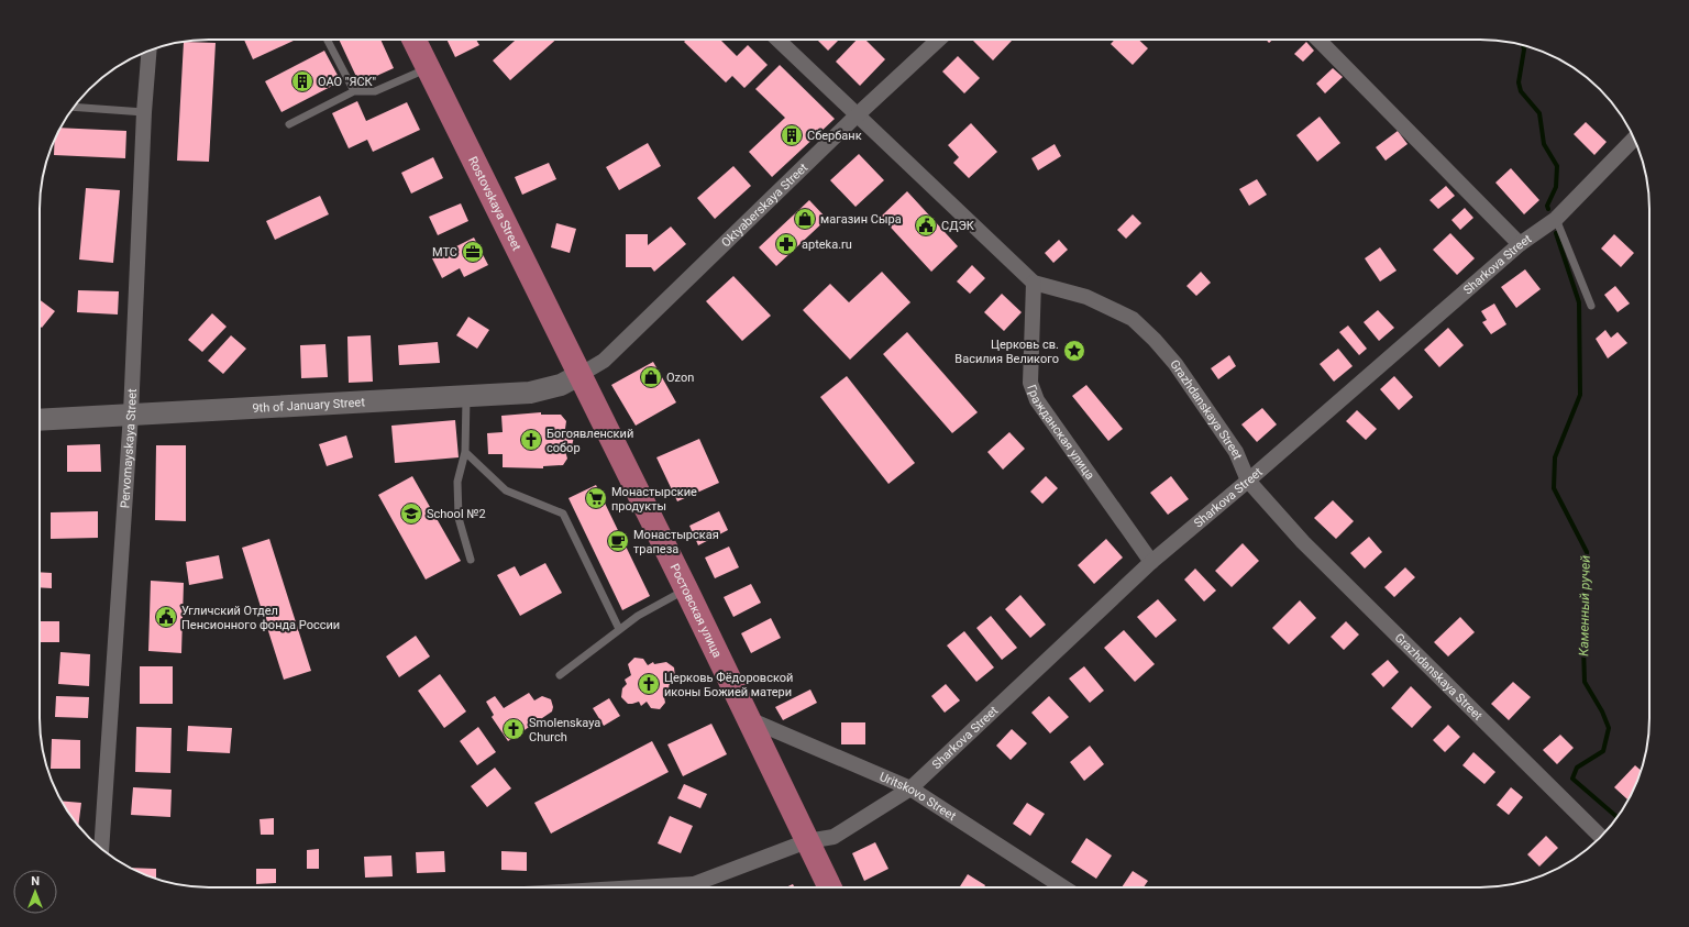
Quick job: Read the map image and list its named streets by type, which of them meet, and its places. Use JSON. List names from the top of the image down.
{
  "streets": {
    "main road": ["Rostovskaya Street", "9th of January Street", "Ростовская улица"],
    "street": [
      "Oktyaberskaya Street",
      "Sharkova Street",
      "Grazhdanskaya Street",
      "Гражданская улица",
      "Pervomayskaya Street",
      "Uritskovo Street"
    ]
  },
  "crossings": [
    ["Rostovskaya Street", "Oktyaberskaya Street"],
    ["Rostovskaya Street", "9th of January Street"],
    ["Rostovskaya Street", "Ростовская улица"],
    ["Oktyaberskaya Street", "9th of January Street"],
    ["Oktyaberskaya Street", "Grazhdanskaya Street"],
    ["Oktyaberskaya Street", "Ростовская улица"],
    ["Sharkova Street", "Grazhdanskaya Street"],
    ["Sharkova Street", "Гражданская улица"],
    ["Sharkova Street", "Ростовская улица"],
    ["Sharkova Street", "Uritskovo Street"],
    ["9th of January Street", "Pervomayskaya Street"],
    ["9th of January Street", "Ростовская улица"],
    ["Grazhdanskaya Street", "Гражданская улица"],
    ["Ростовская улица", "Uritskovo Street"]
  ],
  "water": ["Каменный ручей"],
  "places": {
    "building": ["ОАО \"ЯСК\"", "Сбербанк"],
    "shop": ["магазин Сыра", "Ozon"],
    "public building": ["СДЭК", "Угличский Отдел Пенсионного фонда России"],
    "pharmacy": ["apteka.ru"],
    "office": ["МТС"],
    "place": ["Церковь св. Василия Великого"],
    "church": ["Богоявленский собор", "Церковь Фёдоровской иконы Божией матери", "Smolenskaya Church"],
    "supermarket": ["Монастырские продукты"],
    "school or university": ["School №2"],
    "cafe": ["Монастырская трапеза"]
  },
  "north": "top"
}
